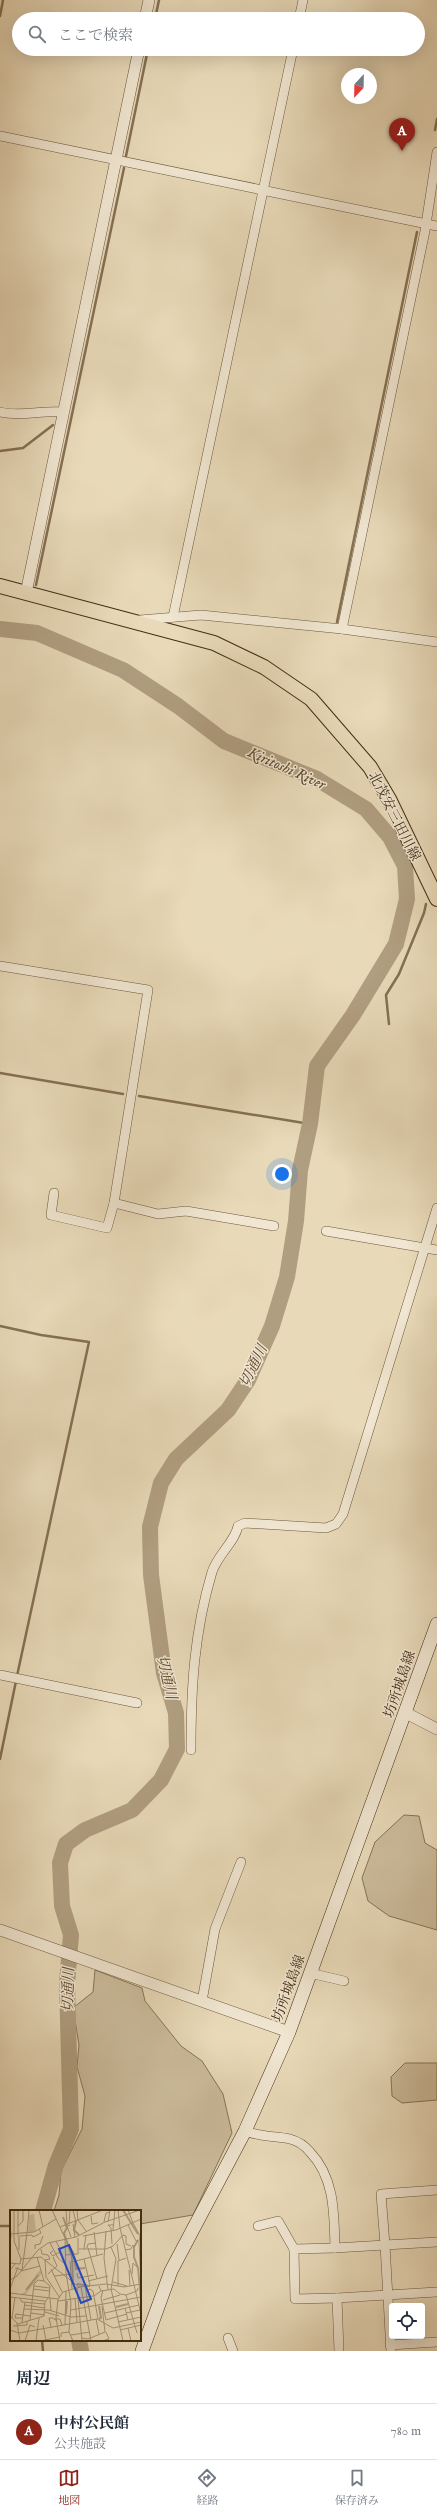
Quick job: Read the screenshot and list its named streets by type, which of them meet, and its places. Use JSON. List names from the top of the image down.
{
  "streets": {
    "main road": ["北茂安三田川線", "坊所城島線"]
  },
  "water": ["Kiritoshi River", "切通川"],
  "north": "bottom",
  "page": {
    "search": "ここで検索",
    "pins": "A",
    "heading": "周辺",
    "list": [
      {
        "mark": "A",
        "name": "中村公民館",
        "note": "公共施設",
        "value": "780 m"
      }
    ],
    "nav": ["地図", "経路", "保存済み"]
  }
}
